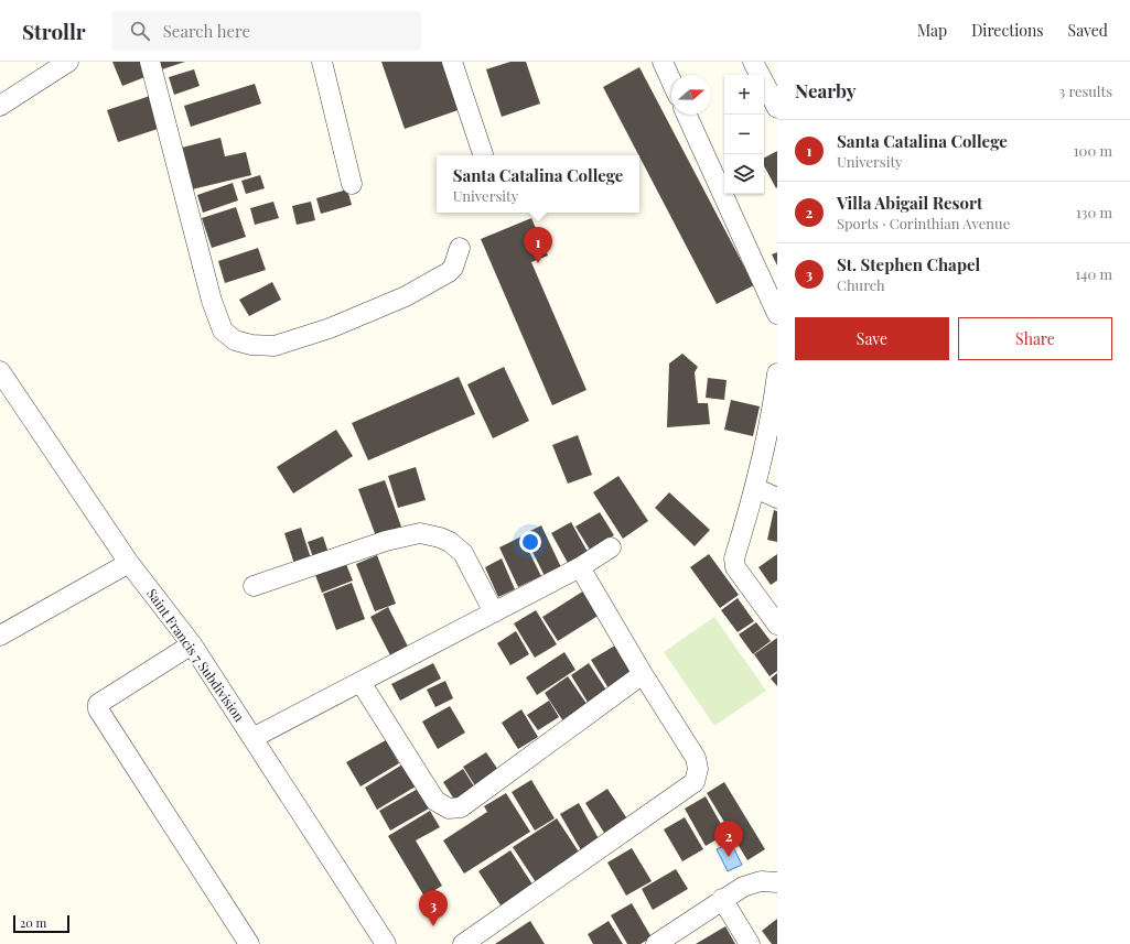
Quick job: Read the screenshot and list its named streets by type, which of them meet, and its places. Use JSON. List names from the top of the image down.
{
  "streets": {
    "street": ["Saint Francis 7 Subdivision"]
  },
  "scale_bar": "20 m",
  "north": "right",
  "page": {
    "header": "Strollr",
    "search": "Search here",
    "nav": ["Map", "Directions", "Saved"],
    "heading": ["Nearby", "3 results"],
    "map_buttons": ["+", "−"],
    "list": [
      {
        "mark": "1",
        "name": "Santa Catalina College",
        "note": "University",
        "value": "100 m"
      },
      {
        "mark": "2",
        "name": "Villa Abigail Resort",
        "note": "Sports · Corinthian Avenue",
        "value": "130 m"
      },
      {
        "mark": "3",
        "name": "St. Stephen Chapel",
        "note": "Church",
        "value": "140 m"
      }
    ],
    "popup": ["Santa Catalina College", "University"],
    "pins": ["1", "2", "3"],
    "buttons": ["Save", "Share"],
    "scale": "20 m"
  }
}
